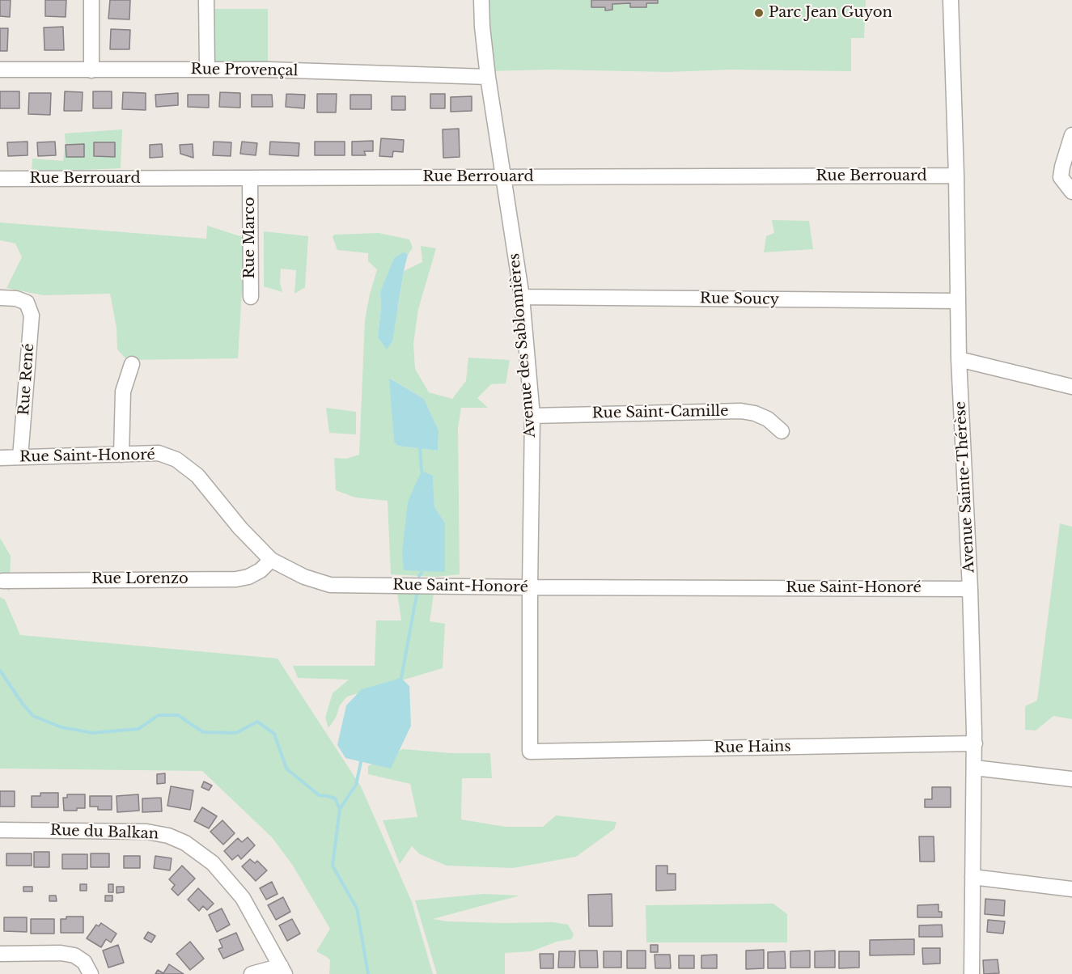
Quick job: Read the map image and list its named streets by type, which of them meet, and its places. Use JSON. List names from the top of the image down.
{
  "streets": {
    "street": [
      "Rue Provençal",
      "Rue Berrouard",
      "Rue Marco",
      "Rue Soucy",
      "Avenue des Sablonnières",
      "Rue René",
      "Rue Saint-Camille",
      "Rue Saint-Honoré",
      "Avenue Sainte-Thérèse",
      "Rue Lorenzo",
      "Rue Hains",
      "Rue du Balkan"
    ]
  },
  "crossings": [
    ["Rue Provençal", "Avenue des Sablonnières"],
    ["Rue Berrouard", "Rue Marco"],
    ["Rue Berrouard", "Avenue des Sablonnières"],
    ["Rue Berrouard", "Avenue Sainte-Thérèse"],
    ["Rue Soucy", "Avenue des Sablonnières"],
    ["Rue Soucy", "Avenue Sainte-Thérèse"],
    ["Avenue des Sablonnières", "Rue Saint-Camille"],
    ["Avenue des Sablonnières", "Rue Saint-Honoré"],
    ["Avenue des Sablonnières", "Rue Hains"],
    ["Rue René", "Rue Saint-Honoré"],
    ["Rue Saint-Honoré", "Avenue Sainte-Thérèse"],
    ["Rue Saint-Honoré", "Rue Lorenzo"],
    ["Avenue Sainte-Thérèse", "Rue Hains"]
  ],
  "places": ["Parc Jean Guyon"]
}
